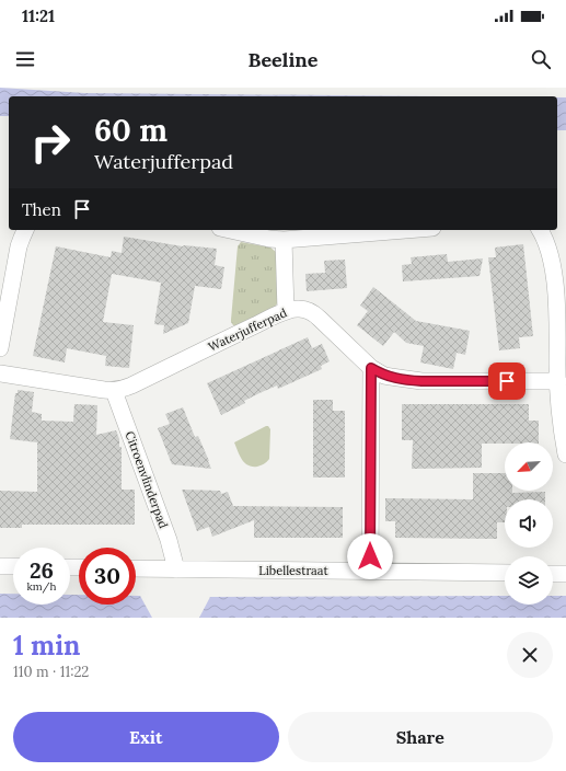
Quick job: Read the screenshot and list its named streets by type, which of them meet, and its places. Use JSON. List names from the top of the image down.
{
  "streets": {
    "street": ["Waterjufferpad", "Citroenvlinderpad", "Libellestraat"]
  },
  "crossings": [
    ["Waterjufferpad", "Citroenvlinderpad"],
    ["Citroenvlinderpad", "Libellestraat"]
  ],
  "north": "bottom left",
  "page": {
    "status": "11:21",
    "header": "Beeline",
    "turn": ["60 m", "Waterjufferpad"],
    "then": "Then",
    "speed": "26 km/h",
    "limit": "30",
    "heading": ["1 min", "110 m · 11:22"],
    "buttons": ["Exit", "Share"]
  }
}
